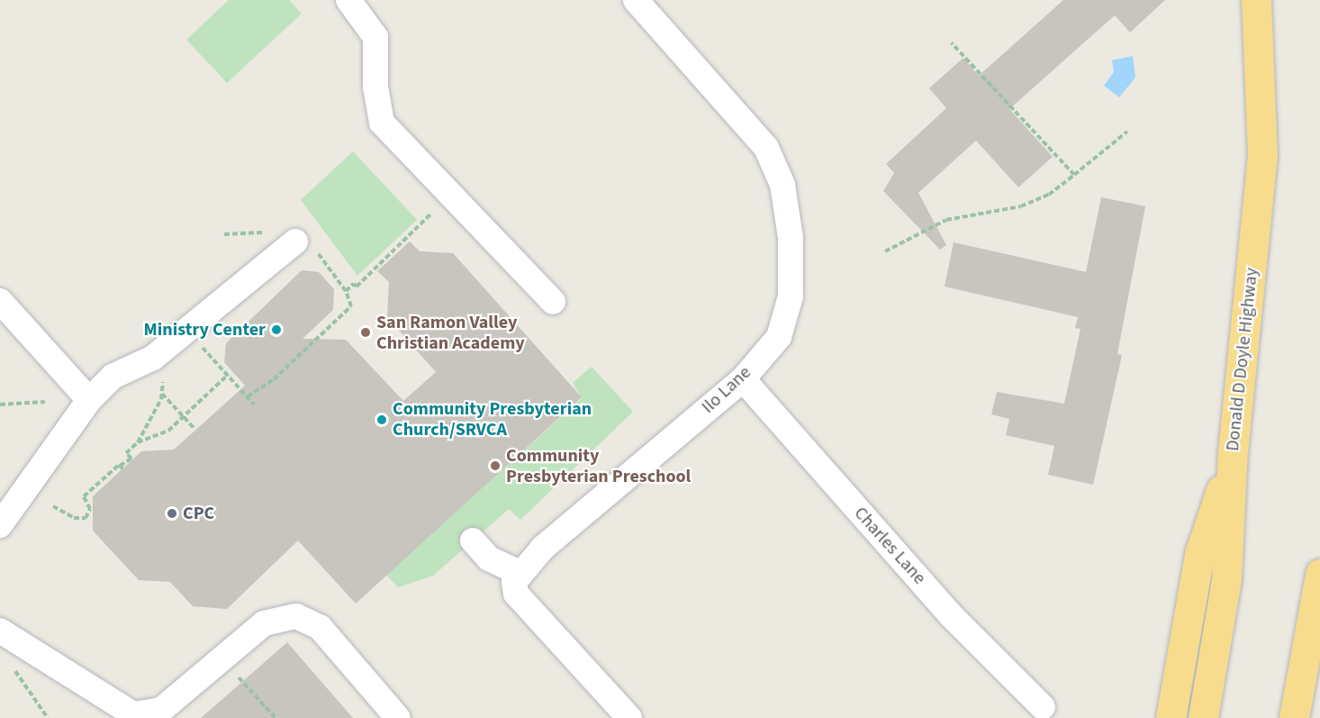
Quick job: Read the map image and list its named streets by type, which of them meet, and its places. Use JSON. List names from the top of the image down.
{
  "streets": {
    "highway": ["Donald D Doyle Highway"],
    "street": ["Ilo Lane", "Charles Lane"]
  },
  "crossings": [
    ["Ilo Lane", "Charles Lane"]
  ],
  "places": [
    "Ministry Center",
    "San Ramon Valley Christian Academy",
    "Community Presbyterian Church/SRVCA",
    "Community Presbyterian Preschool",
    "CPC"
  ]
}
